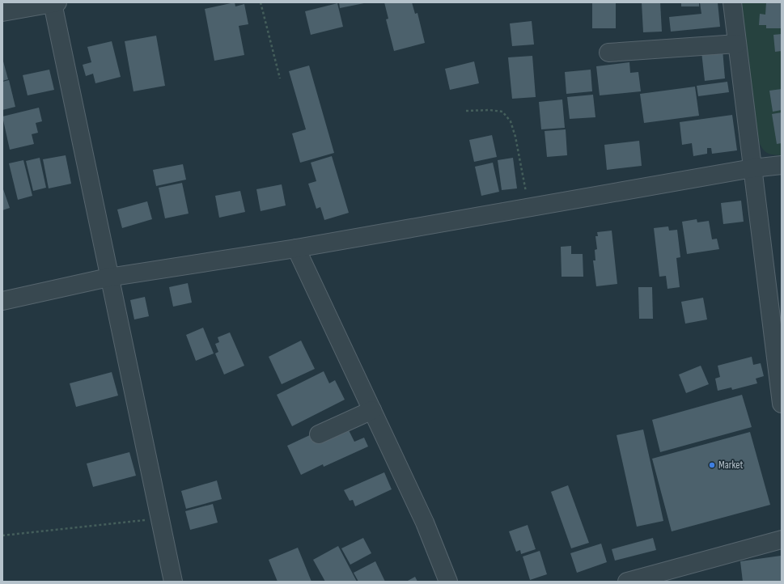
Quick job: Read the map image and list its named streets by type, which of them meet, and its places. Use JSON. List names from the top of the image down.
{
  "places": ["Market"]
}
